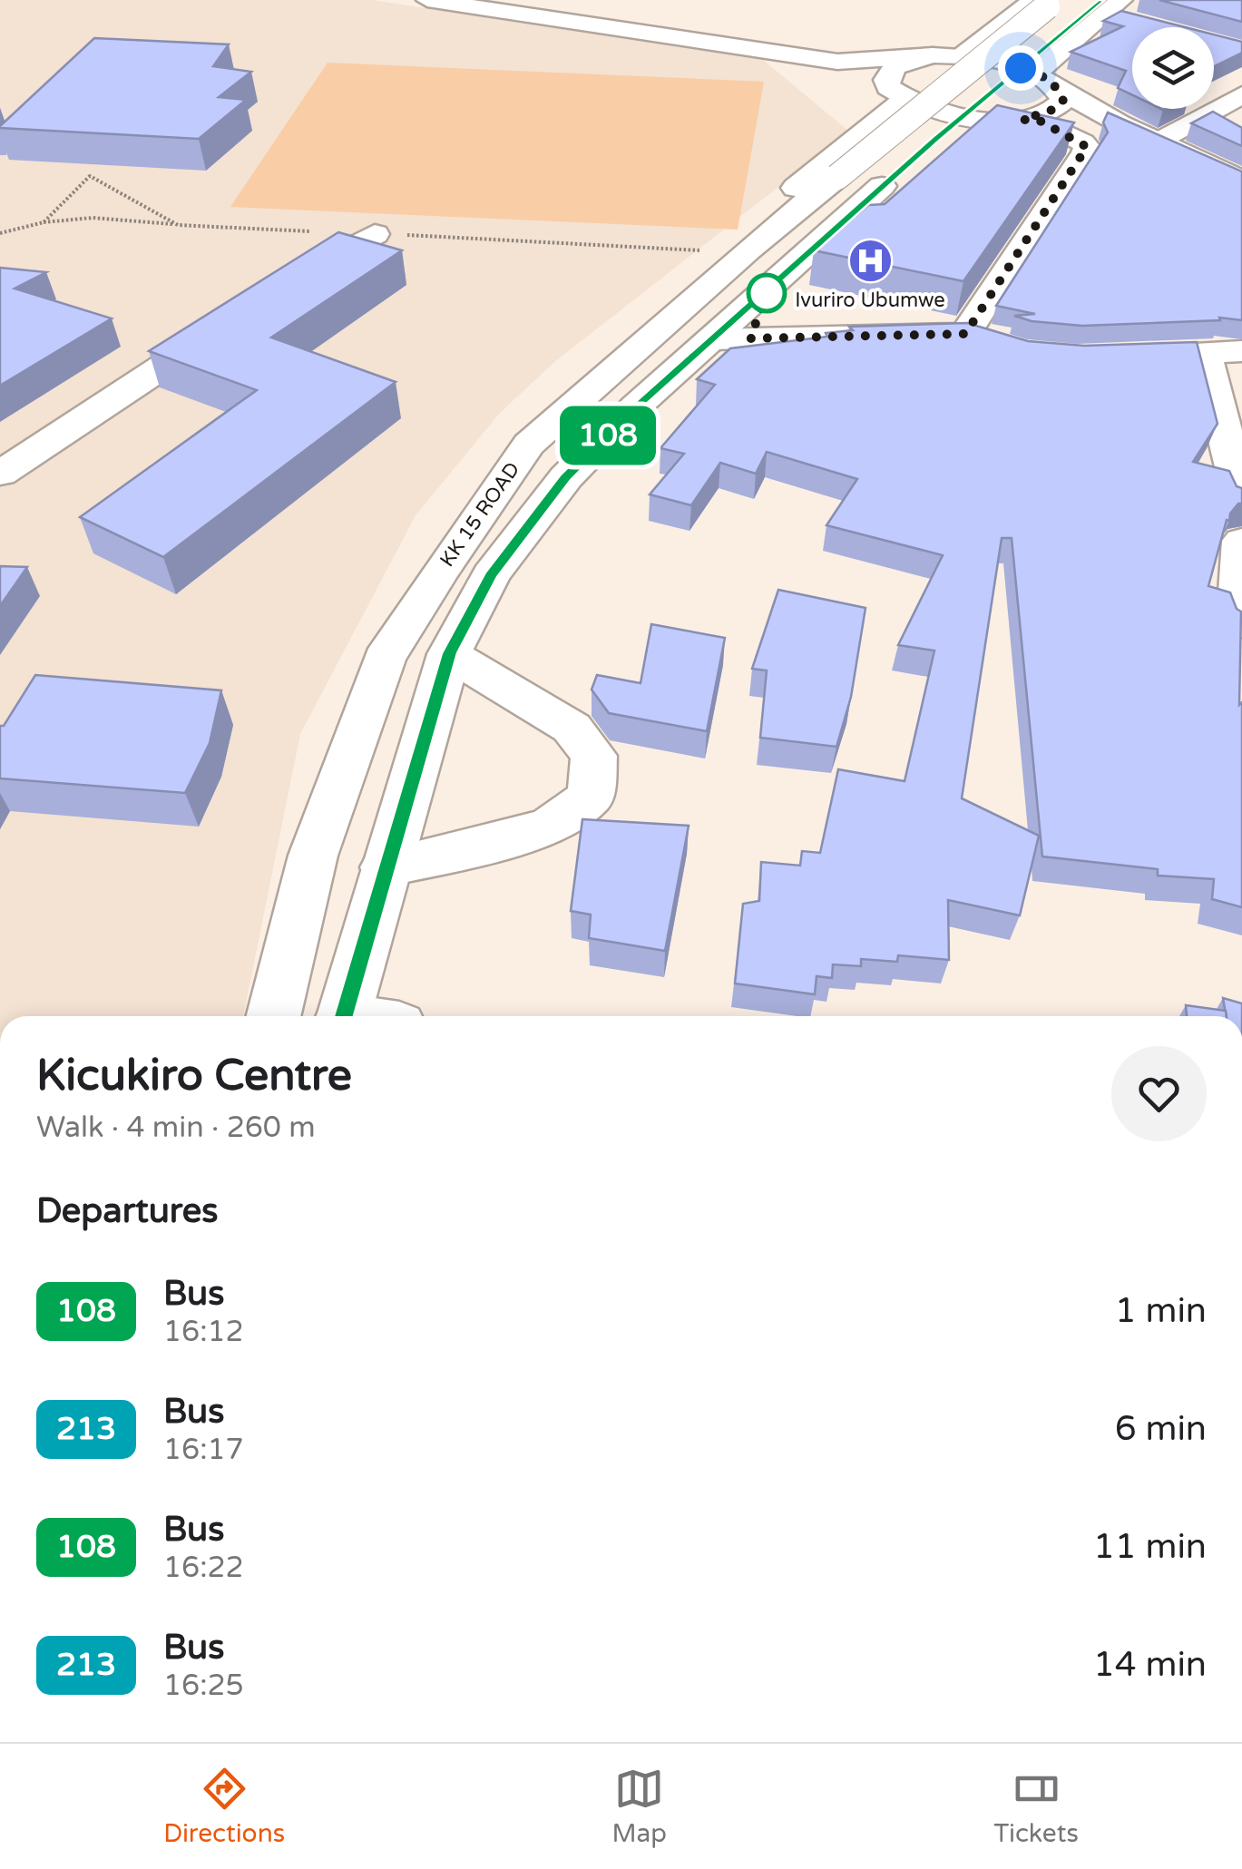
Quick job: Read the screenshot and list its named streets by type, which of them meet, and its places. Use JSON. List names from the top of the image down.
{
  "streets": {
    "main road": ["KK 15 ROAD"]
  },
  "places": {
    "hospital": ["Ivuriro Ubumwe"]
  },
  "lines": ["bus line 108"],
  "page": {
    "on_map": "108",
    "heading": [
      ["Kicukiro Centre", "Walk · 4 min · 260 m"],
      "Departures"
    ],
    "list": [
      {
        "mark": "108",
        "name": "Bus",
        "note": "16:12",
        "value": "1 min"
      },
      {
        "mark": "213",
        "name": "Bus",
        "note": "16:17",
        "value": "6 min"
      },
      {
        "mark": "108",
        "name": "Bus",
        "note": "16:22",
        "value": "11 min"
      },
      {
        "mark": "213",
        "name": "Bus",
        "note": "16:25",
        "value": "14 min"
      }
    ],
    "tabs": ["Directions", "Map", "Tickets"]
  }
}
